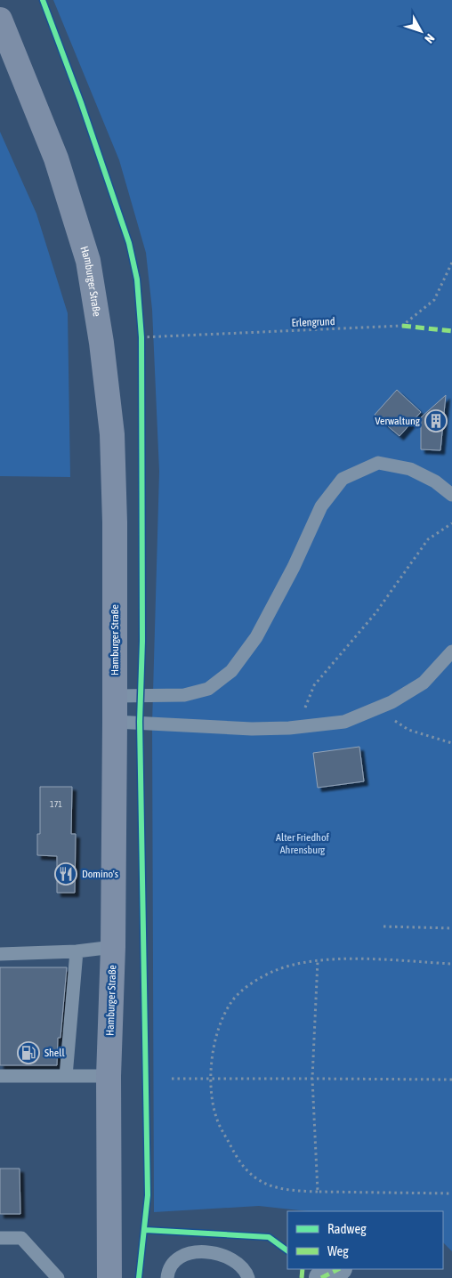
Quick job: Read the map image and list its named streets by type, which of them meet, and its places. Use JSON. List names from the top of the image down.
{
  "streets": {
    "main road": ["Hamburger Straße"],
    "path": ["Erlengrund"]
  },
  "parks": ["Alter Friedhof Ahrensburg"],
  "places": {
    "building": ["Verwaltung"],
    "restaurant": ["Domino's"],
    "fuel station": ["Shell"]
  },
  "house_numbers": ["171"],
  "legend": ["Radweg", "Weg"],
  "north": "bottom right"
}
